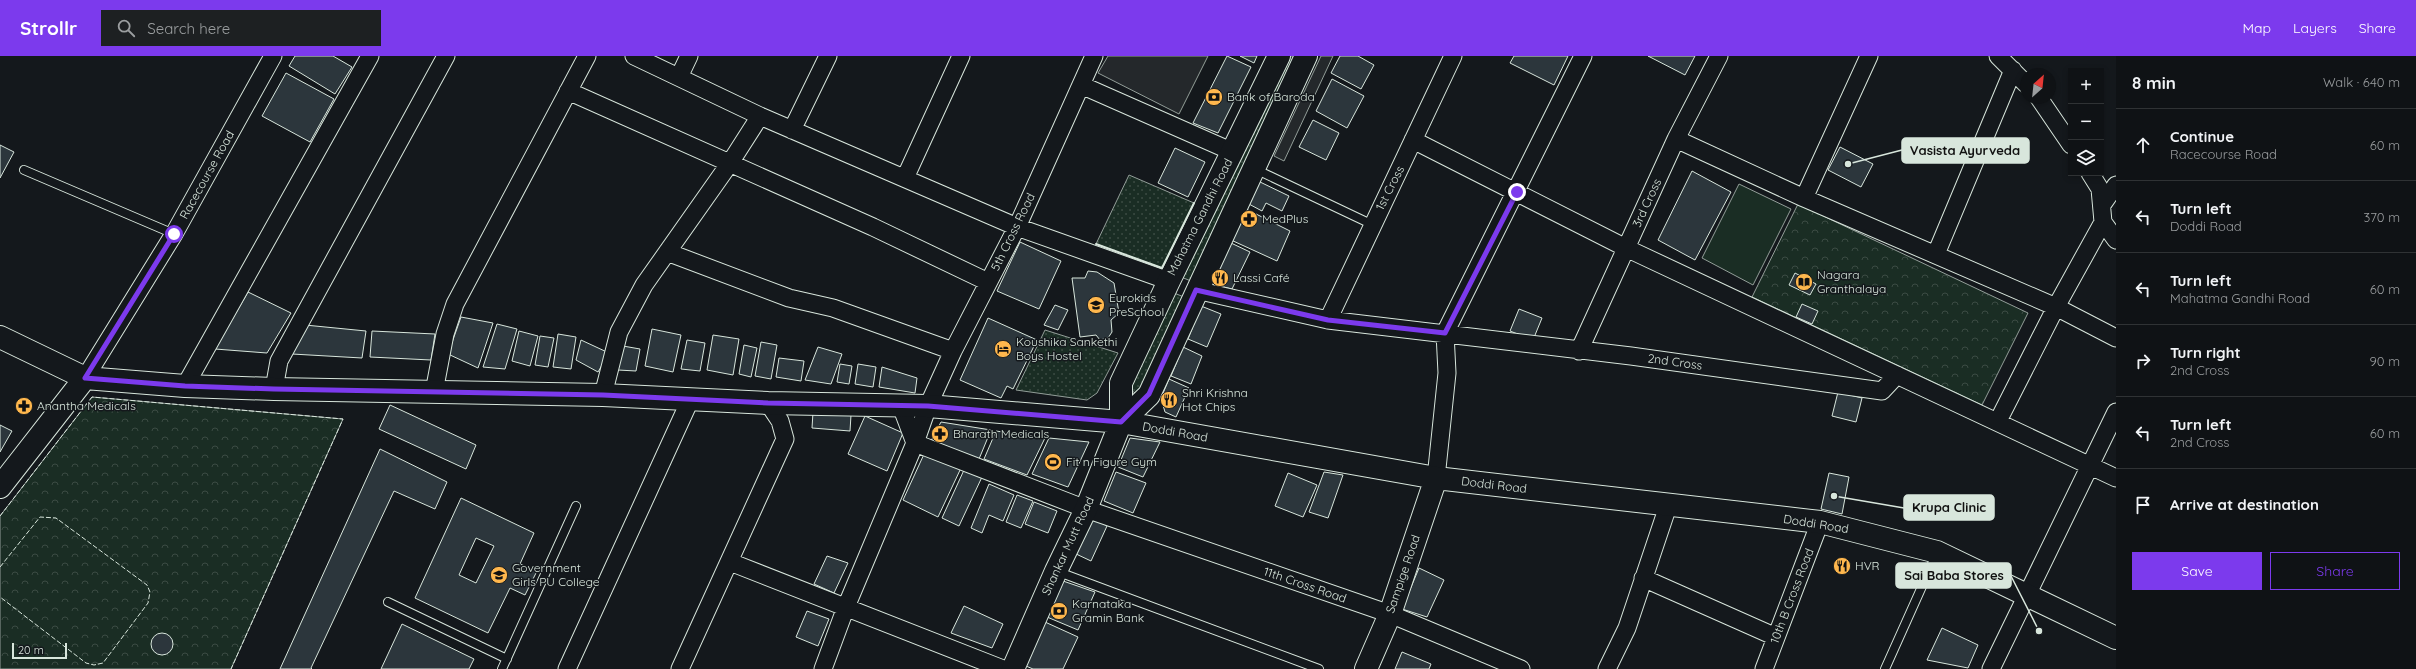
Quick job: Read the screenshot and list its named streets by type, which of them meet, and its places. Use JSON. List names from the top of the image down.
{
  "streets": {
    "street": [
      "Racecourse Road",
      "1st Cross",
      "3rd Cross",
      "Mahatma Gandhi Road",
      "5th Cross Road",
      "2nd Cross",
      "Doddi Road",
      "Shankar Mutt Road",
      "Sampige Road",
      "11th Cross Road",
      "10th B Cross Road"
    ]
  },
  "crossings": [
    ["Racecourse Road", "Doddi Road"],
    ["1st Cross", "2nd Cross"],
    ["3rd Cross", "2nd Cross"],
    ["Mahatma Gandhi Road", "Doddi Road"],
    ["Mahatma Gandhi Road", "Shankar Mutt Road"],
    ["5th Cross Road", "Doddi Road"],
    ["5th Cross Road", "11th Cross Road"],
    ["Doddi Road", "Shankar Mutt Road"],
    ["Doddi Road", "Sampige Road"],
    ["Doddi Road", "10th B Cross Road"],
    ["Shankar Mutt Road", "11th Cross Road"],
    ["Sampige Road", "11th Cross Road"]
  ],
  "places": {
    "bank": ["Bank of Baroda", "Karnataka Gramin Bank"],
    "other": ["Vasista Ayurveda", "Krupa Clinic", "Sai Baba Stores"],
    "pharmacy": ["MedPlus", "Anantha Medicals", "Bharath Medicals"],
    "restaurant": ["Lassi Café", "Shri Krishna Hot Chips", "HVR"],
    "library": ["Nagara Granthalaya"],
    "school or university": ["Eurokids PreSchool", "Government Girls PU College"],
    "hotel": ["Koushika Sankethi Boys Hostel"],
    "sports": ["Fit n Figure Gym"]
  },
  "scale_bar": "20 m",
  "north": "top right",
  "page": {
    "header": "Strollr",
    "search": "Search here",
    "nav": ["Map", "Layers", "Share"],
    "heading": ["8 min", "Walk · 640 m"],
    "map_buttons": ["+", "−"],
    "list": [
      ["Continue", "Racecourse Road", "60 m"],
      ["Turn left", "Doddi Road", "370 m"],
      ["Turn left", "Mahatma Gandhi Road", "60 m"],
      ["Turn right", "2nd Cross", "90 m"],
      ["Turn left", "2nd Cross", "60 m"],
      "Arrive at destination"
    ],
    "buttons": ["Save", "Share"],
    "scale": "20 m"
  }
}
